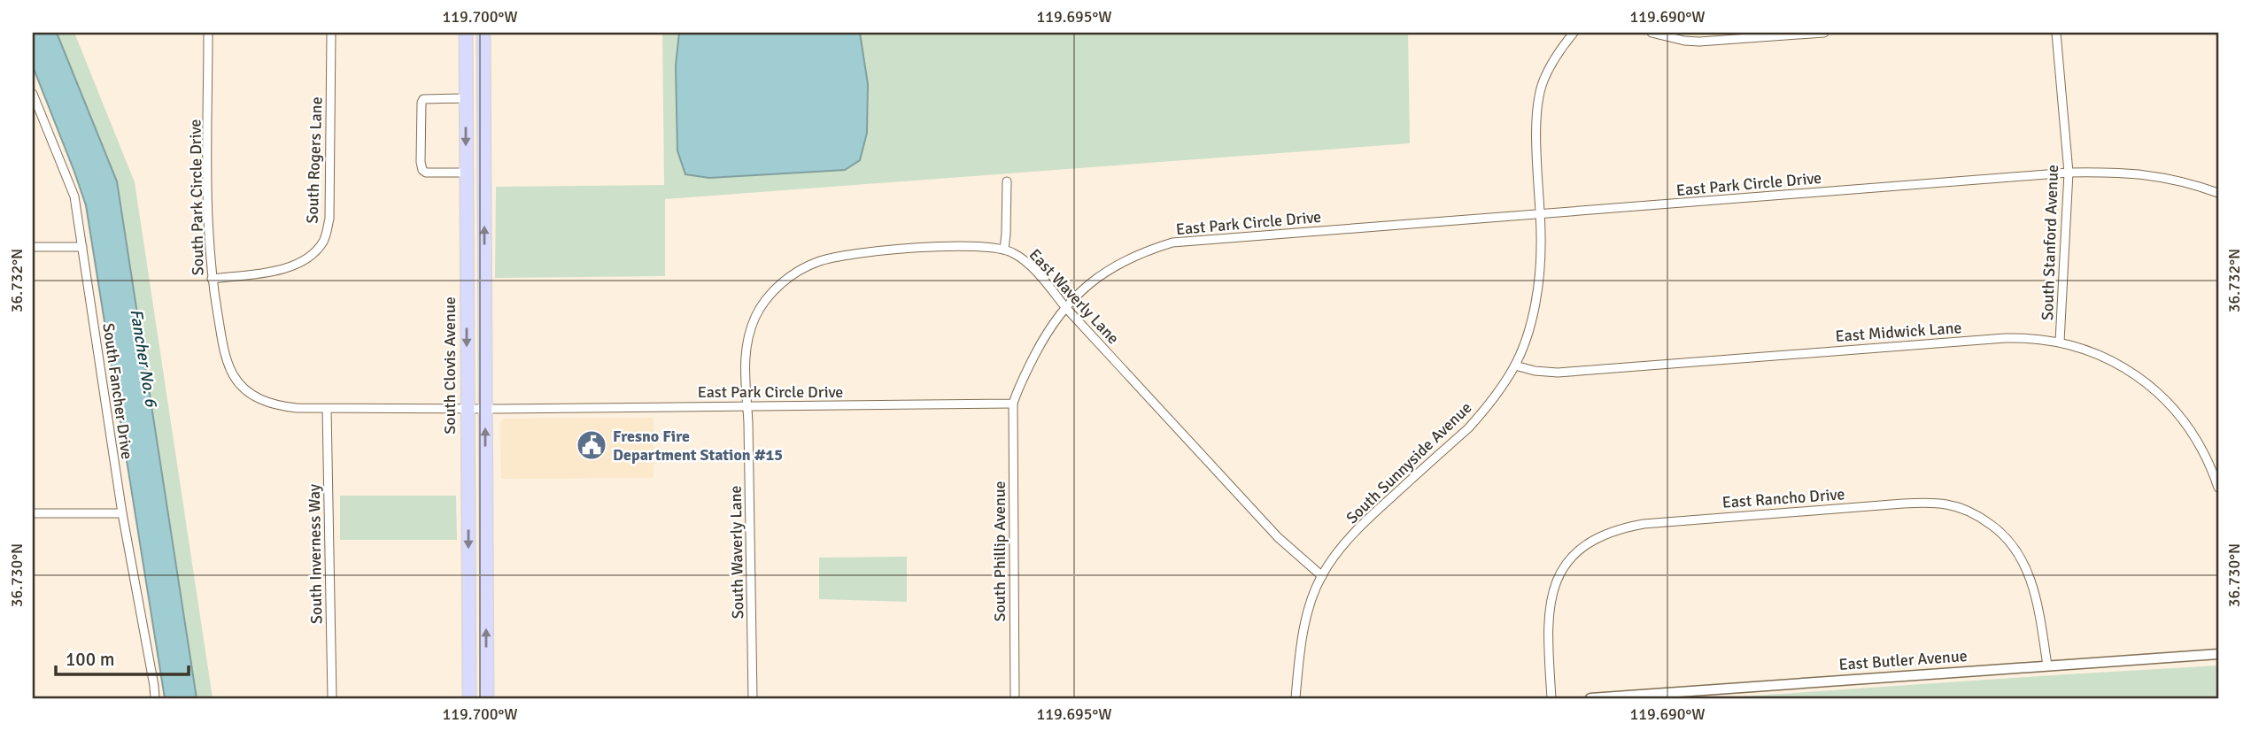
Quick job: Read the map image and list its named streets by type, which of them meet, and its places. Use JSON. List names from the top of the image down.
{
  "streets": {
    "main road": ["South Clovis Avenue"],
    "street": [
      "South Rogers Lane",
      "East Park Circle Drive",
      "South Park Circle Drive",
      "South Stanford Avenue",
      "East Waverly Lane",
      "East Midwick Lane",
      "South Fancher Drive",
      "South Sunnyside Avenue",
      "East Rancho Drive",
      "South Phillip Avenue",
      "South Waverly Lane",
      "South Inverness Way",
      "East Butler Avenue"
    ]
  },
  "crossings": [
    ["South Rogers Lane", "South Park Circle Drive"],
    ["East Park Circle Drive", "South Park Circle Drive"],
    ["East Park Circle Drive", "South Stanford Avenue"],
    ["East Park Circle Drive", "East Waverly Lane"],
    ["East Park Circle Drive", "South Clovis Avenue"],
    ["East Park Circle Drive", "South Sunnyside Avenue"],
    ["East Park Circle Drive", "South Phillip Avenue"],
    ["East Park Circle Drive", "South Waverly Lane"],
    ["East Park Circle Drive", "South Inverness Way"],
    ["South Stanford Avenue", "East Midwick Lane"],
    ["East Waverly Lane", "South Sunnyside Avenue"],
    ["East Waverly Lane", "South Waverly Lane"],
    ["East Midwick Lane", "South Sunnyside Avenue"],
    ["East Rancho Drive", "East Butler Avenue"]
  ],
  "water": ["Fancher No. 6"],
  "places": {
    "public building": ["Fresno Fire Department Station #15"]
  },
  "scale_bar": "100 m",
  "coordinates": [
    "119.700°W",
    "119.695°W",
    "119.690°W",
    "36.732°N",
    "36.730°N"
  ]
}
